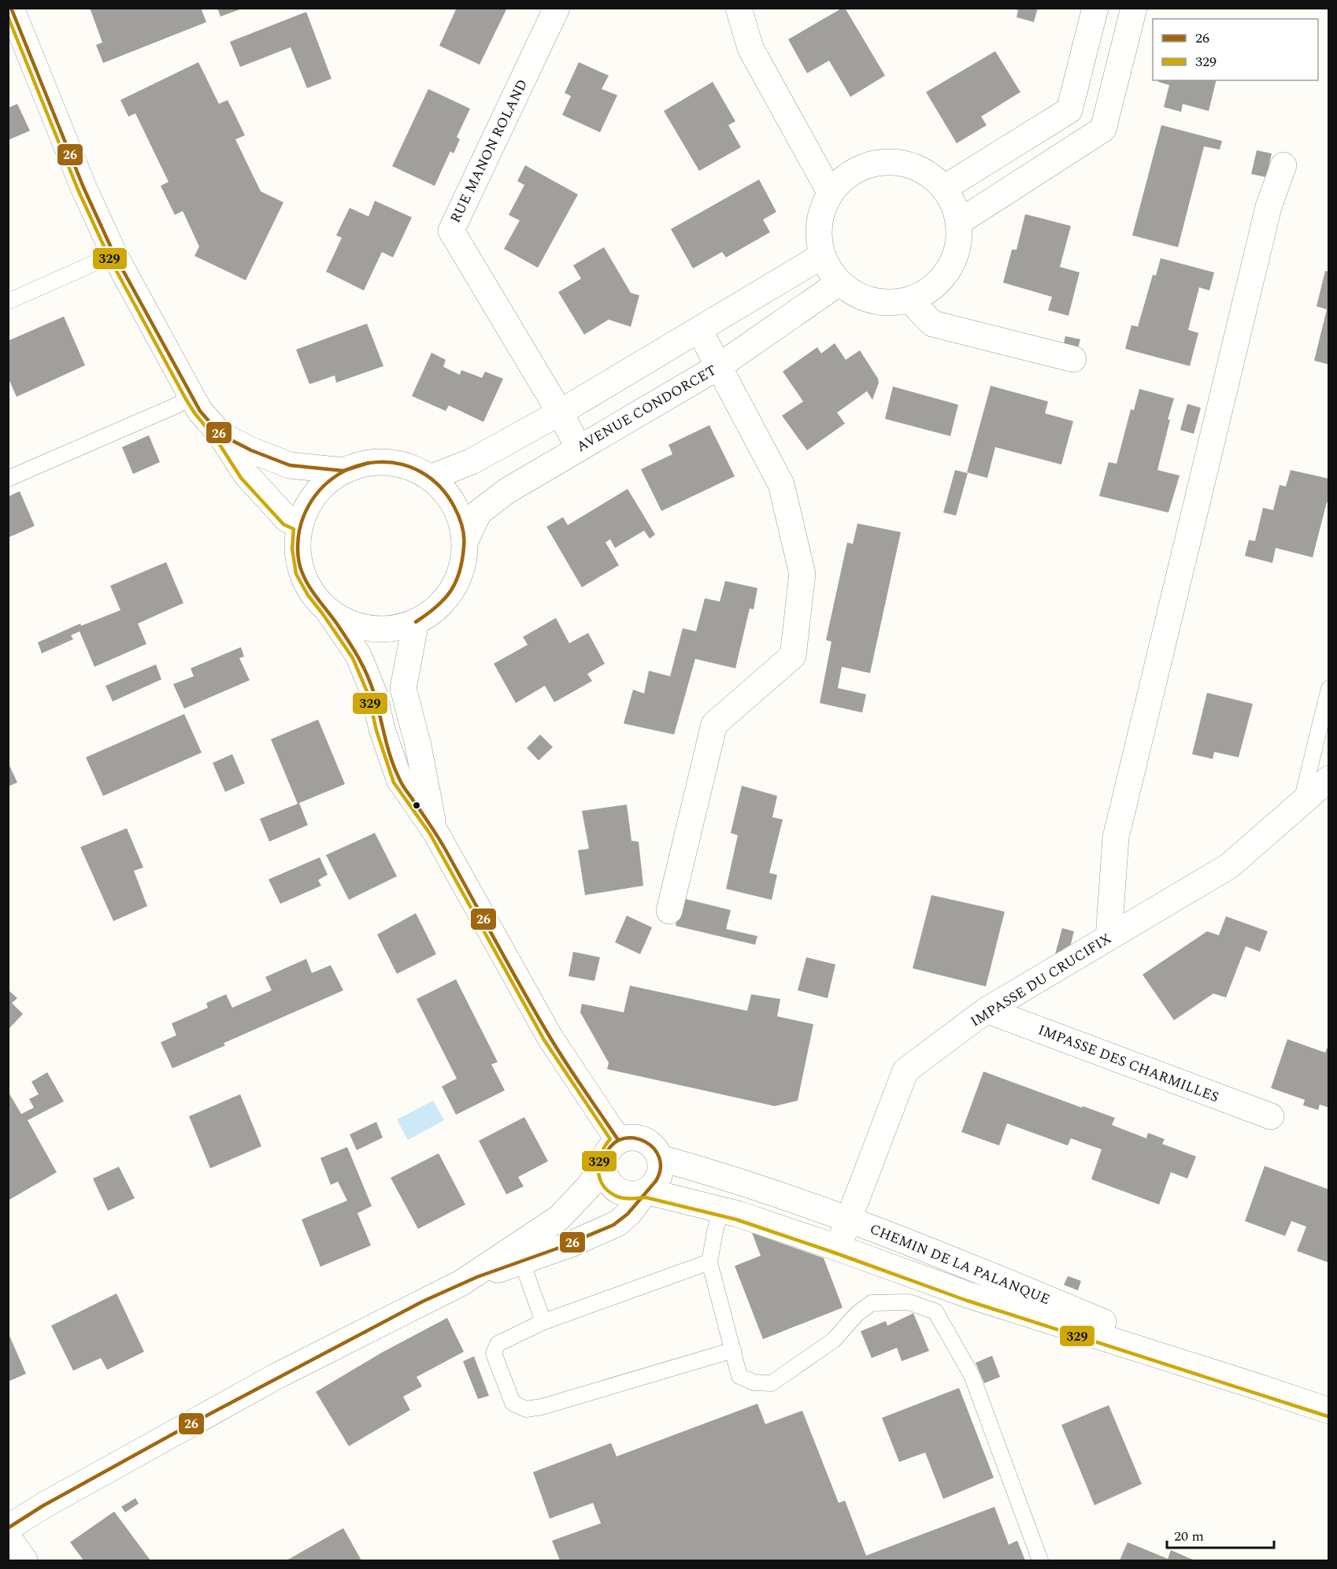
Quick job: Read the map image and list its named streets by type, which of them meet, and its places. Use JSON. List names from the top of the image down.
{
  "streets": {
    "street": [
      "RUE MANON ROLAND",
      "AVENUE CONDORCET",
      "IMPASSE DU CRUCIFIX",
      "IMPASSE DES CHARMILLES",
      "CHEMIN DE LA PALANQUE"
    ]
  },
  "crossings": [
    ["IMPASSE DU CRUCIFIX", "IMPASSE DES CHARMILLES"],
    ["IMPASSE DU CRUCIFIX", "CHEMIN DE LA PALANQUE"]
  ],
  "lines": ["transit line 26", "transit line 329"],
  "legend": ["26", "329"],
  "scale_bar": "20 m"
}
